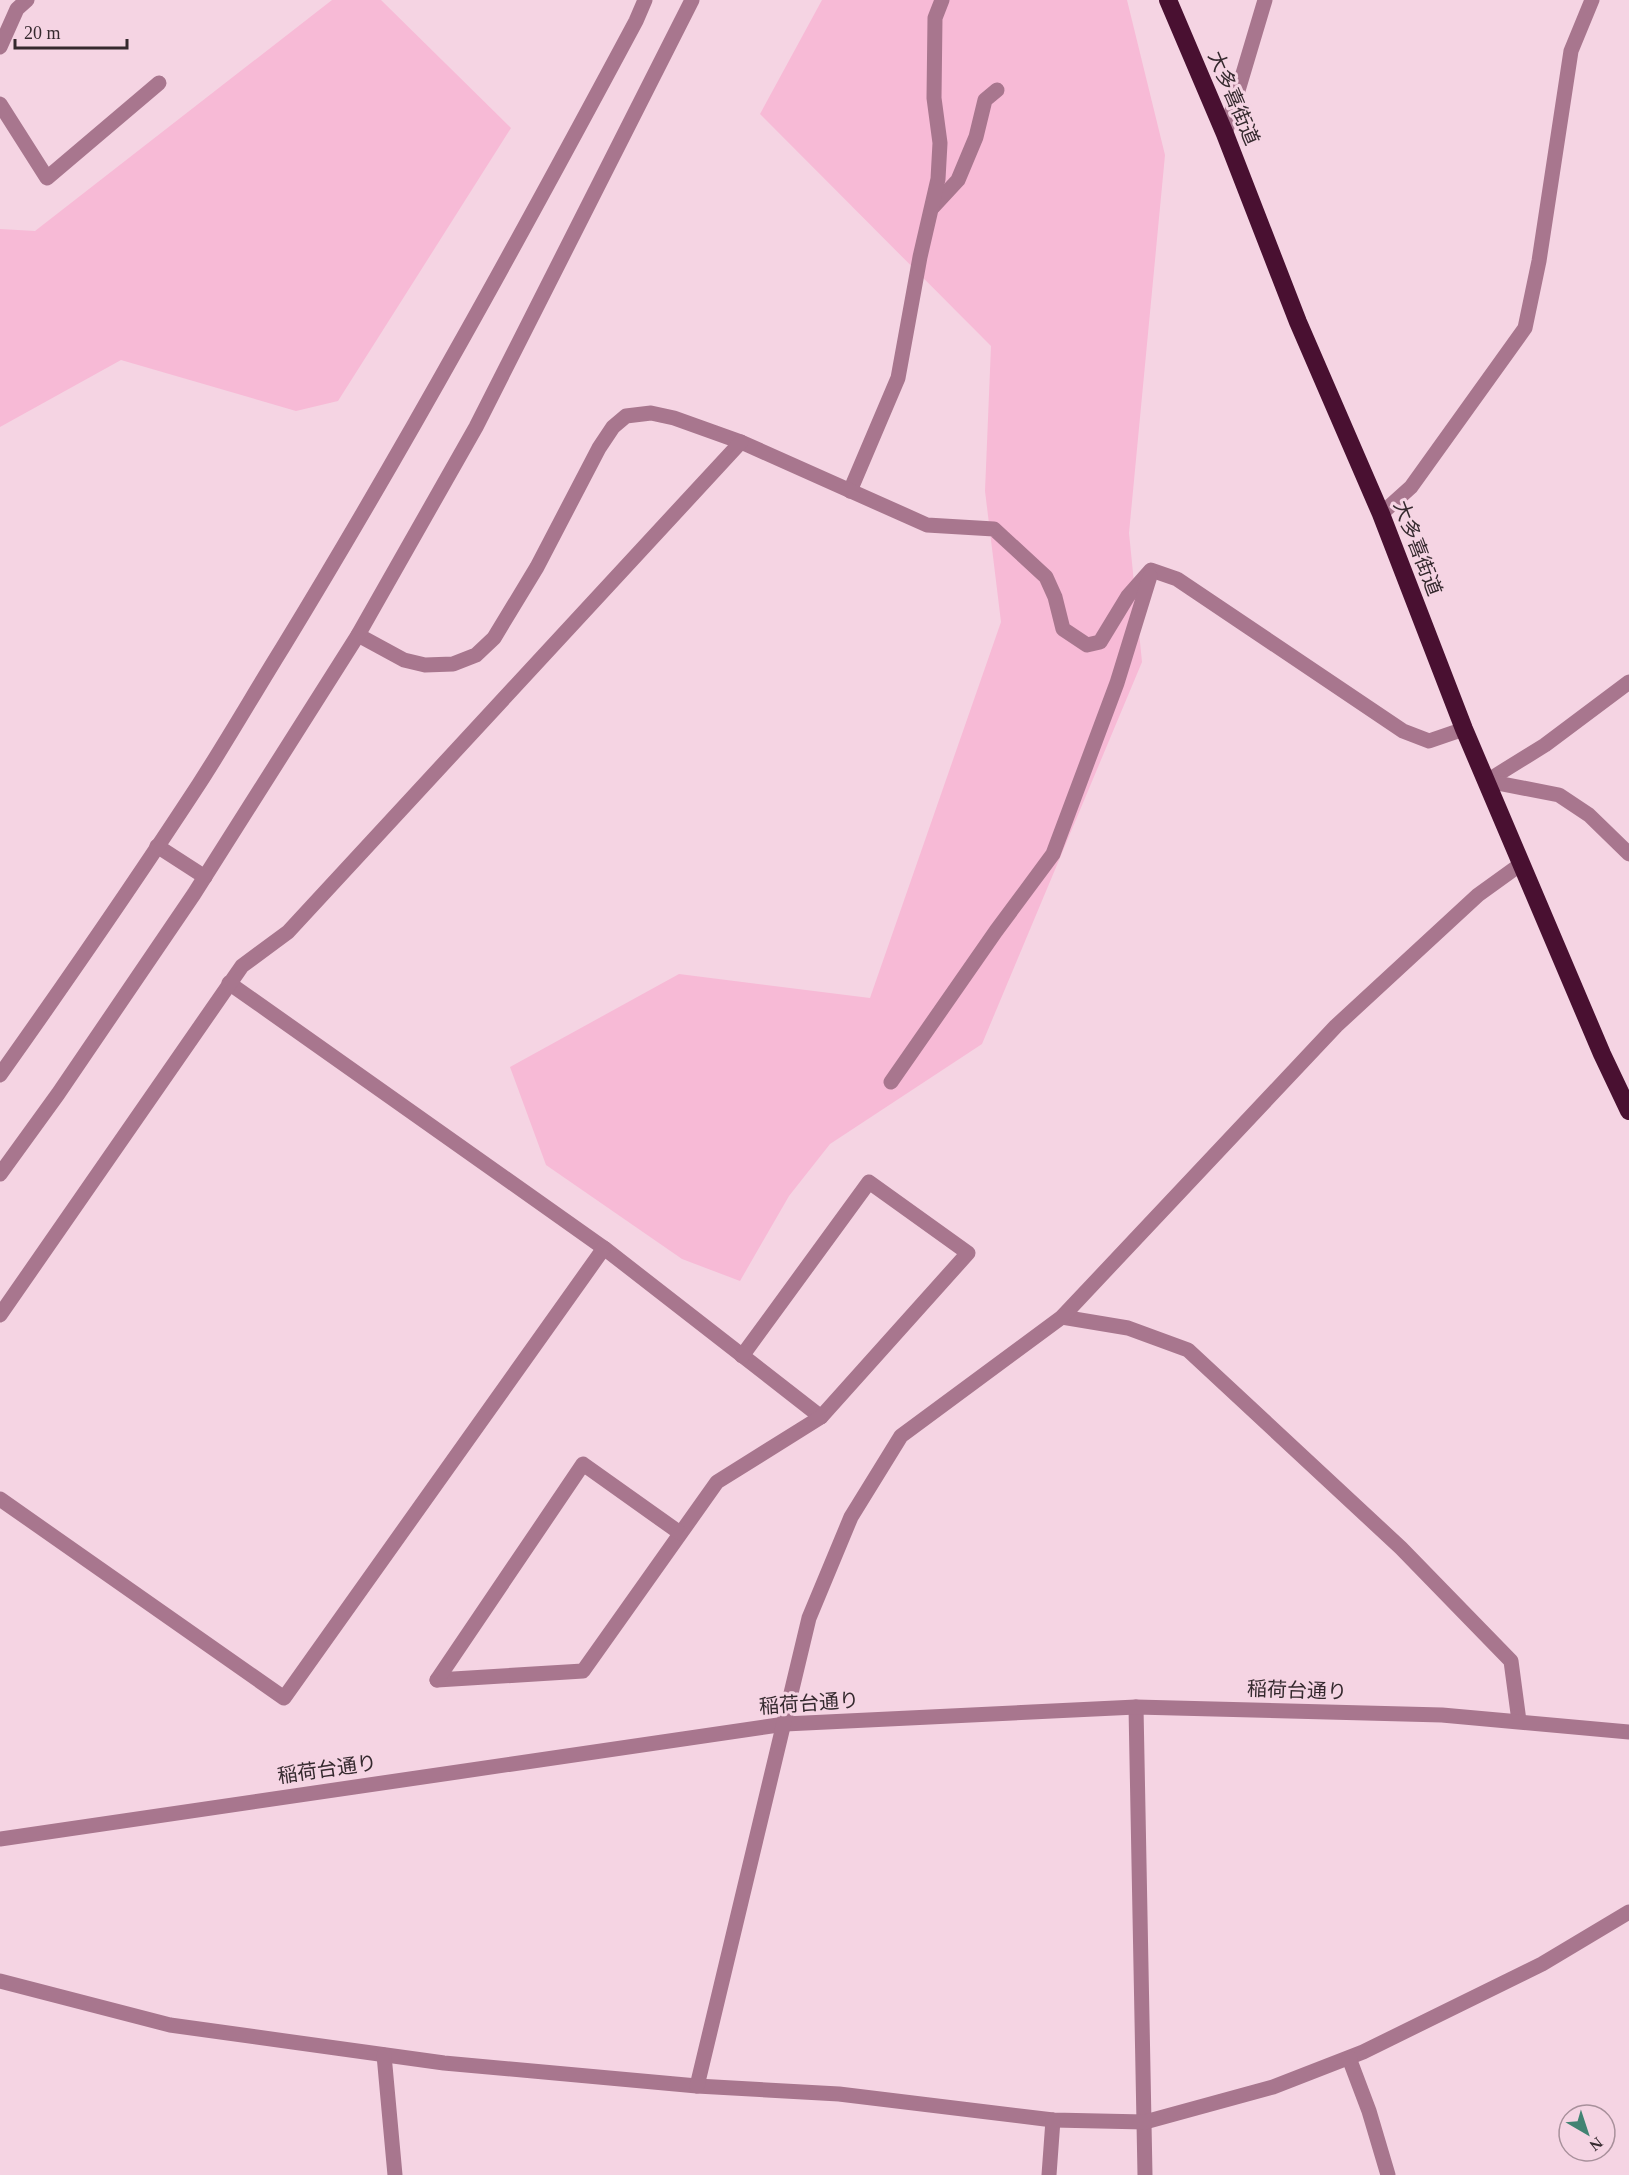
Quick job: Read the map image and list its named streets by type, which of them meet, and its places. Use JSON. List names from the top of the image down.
{
  "streets": {
    "highway": ["大多喜街道"],
    "street": ["稲荷台通り"]
  },
  "scale_bar": "20 m",
  "north": "bottom right"
}
